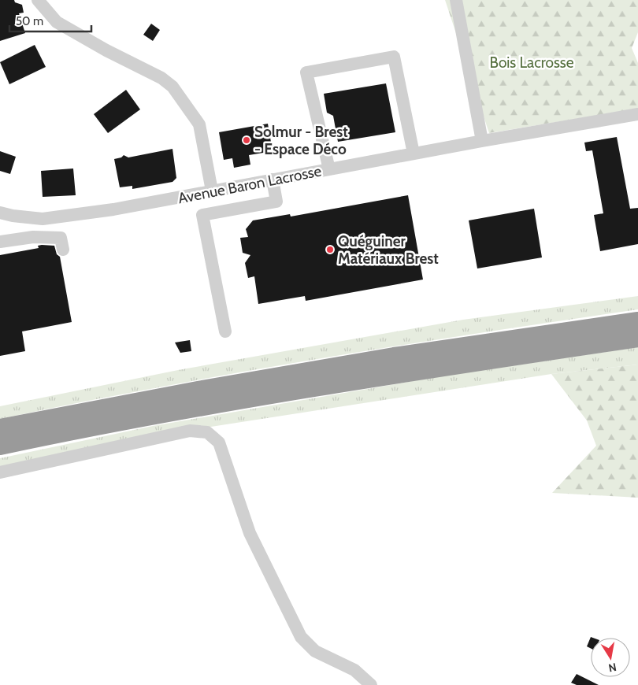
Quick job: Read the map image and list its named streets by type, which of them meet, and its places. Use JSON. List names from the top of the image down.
{
  "streets": {
    "street": ["Avenue Baron Lacrosse"]
  },
  "parks": ["Bois Lacrosse"],
  "places": ["Solmur - Brest - Espace Déco", "Quéguiner Matériaux Brest"],
  "scale_bar": "50 m",
  "north": "bottom"
}
